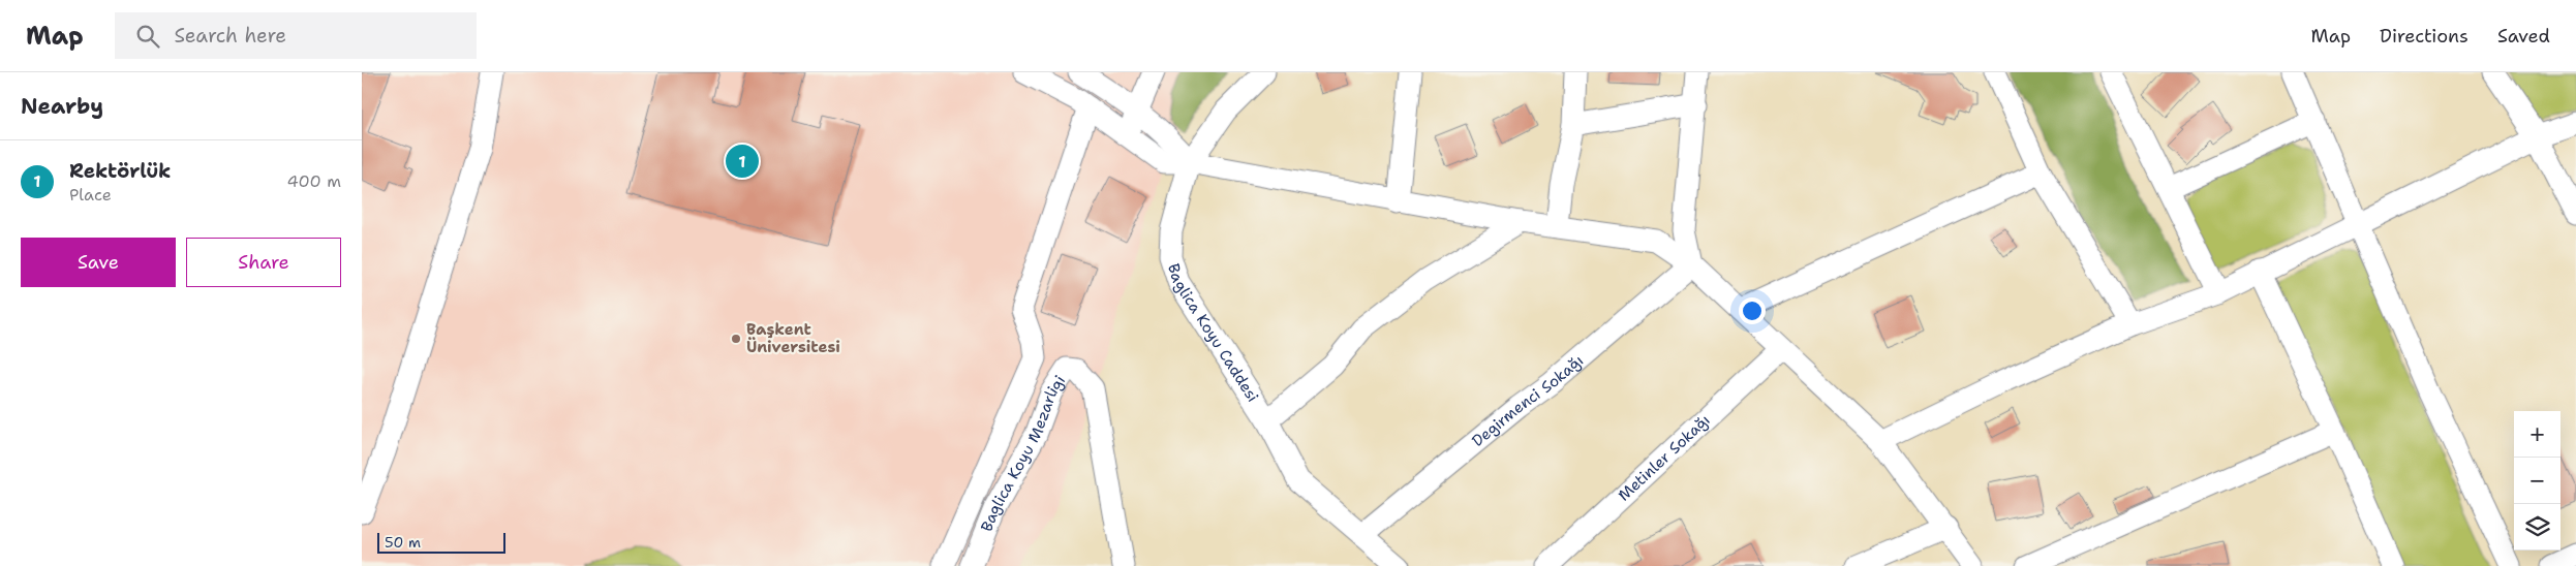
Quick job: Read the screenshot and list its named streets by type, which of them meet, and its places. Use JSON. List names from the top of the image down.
{
  "streets": {
    "street": [
      "Baglica Koyu Caddesi",
      "Degirmenci Sokağı",
      "Baglica Koyu Mezarligi",
      "Metinler Sokağı"
    ]
  },
  "crossings": [
    ["Baglica Koyu Caddesi", "Degirmenci Sokağı"]
  ],
  "places": ["Başkent Üniversitesi"],
  "scale_bar": "50 m",
  "page": {
    "header": "Map",
    "search": "Search here",
    "nav": ["Map", "Directions", "Saved"],
    "heading": "Nearby",
    "list": [
      {
        "mark": "1",
        "name": "Rektörlük",
        "note": "Place",
        "value": "400 m"
      }
    ],
    "pins": "1",
    "buttons": ["Save", "Share"],
    "map_buttons": ["+", "−"],
    "scale": "50 m"
  }
}
